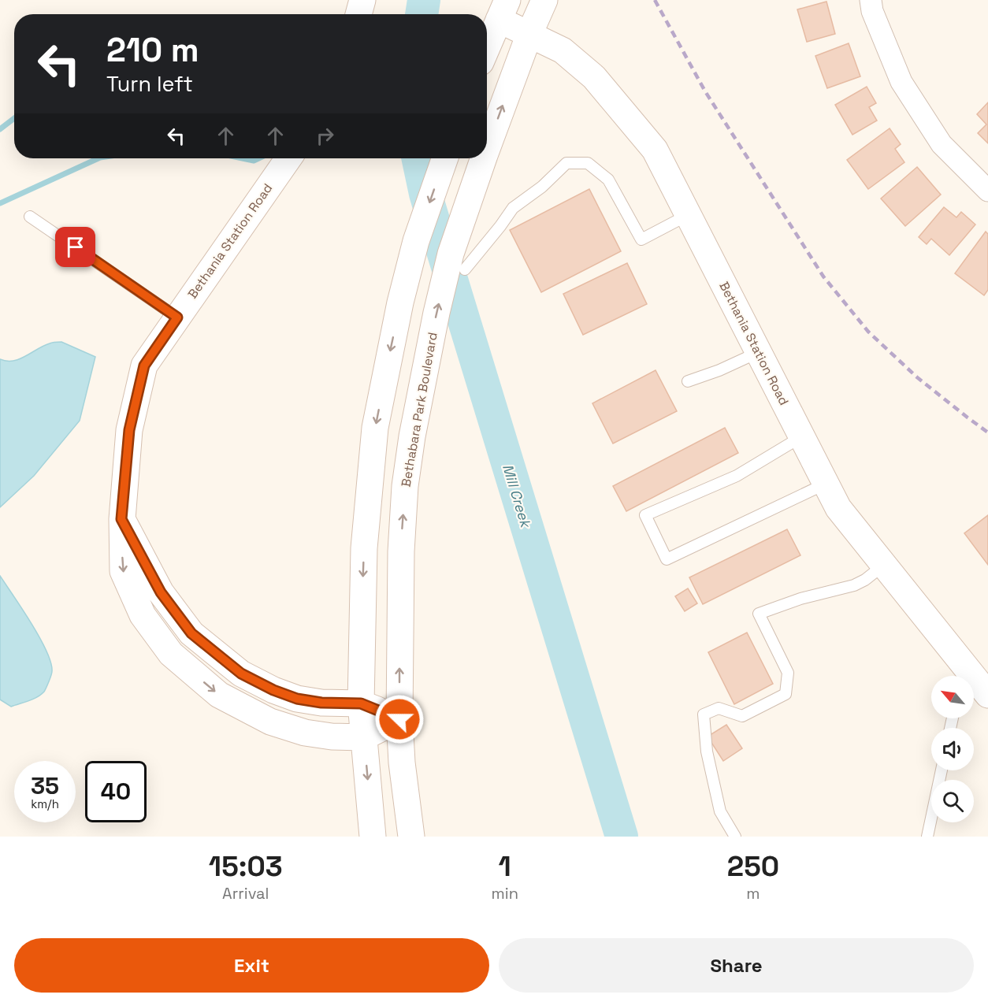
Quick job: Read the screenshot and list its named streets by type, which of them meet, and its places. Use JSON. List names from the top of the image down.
{
  "streets": {
    "street": ["Bethania Station Road", "Bethabara Park Boulevard"]
  },
  "crossings": [
    ["Bethania Station Road", "Bethabara Park Boulevard"]
  ],
  "water": ["Mill Creek"],
  "north": "top left",
  "page": {
    "turn": ["210 m", "Turn left"],
    "speed": "35 km/h",
    "limit": "40",
    "eta": [
      "15:03",
      "Arrival",
      "1",
      "min",
      "250",
      "m"
    ],
    "buttons": ["Exit", "Share"]
  }
}
